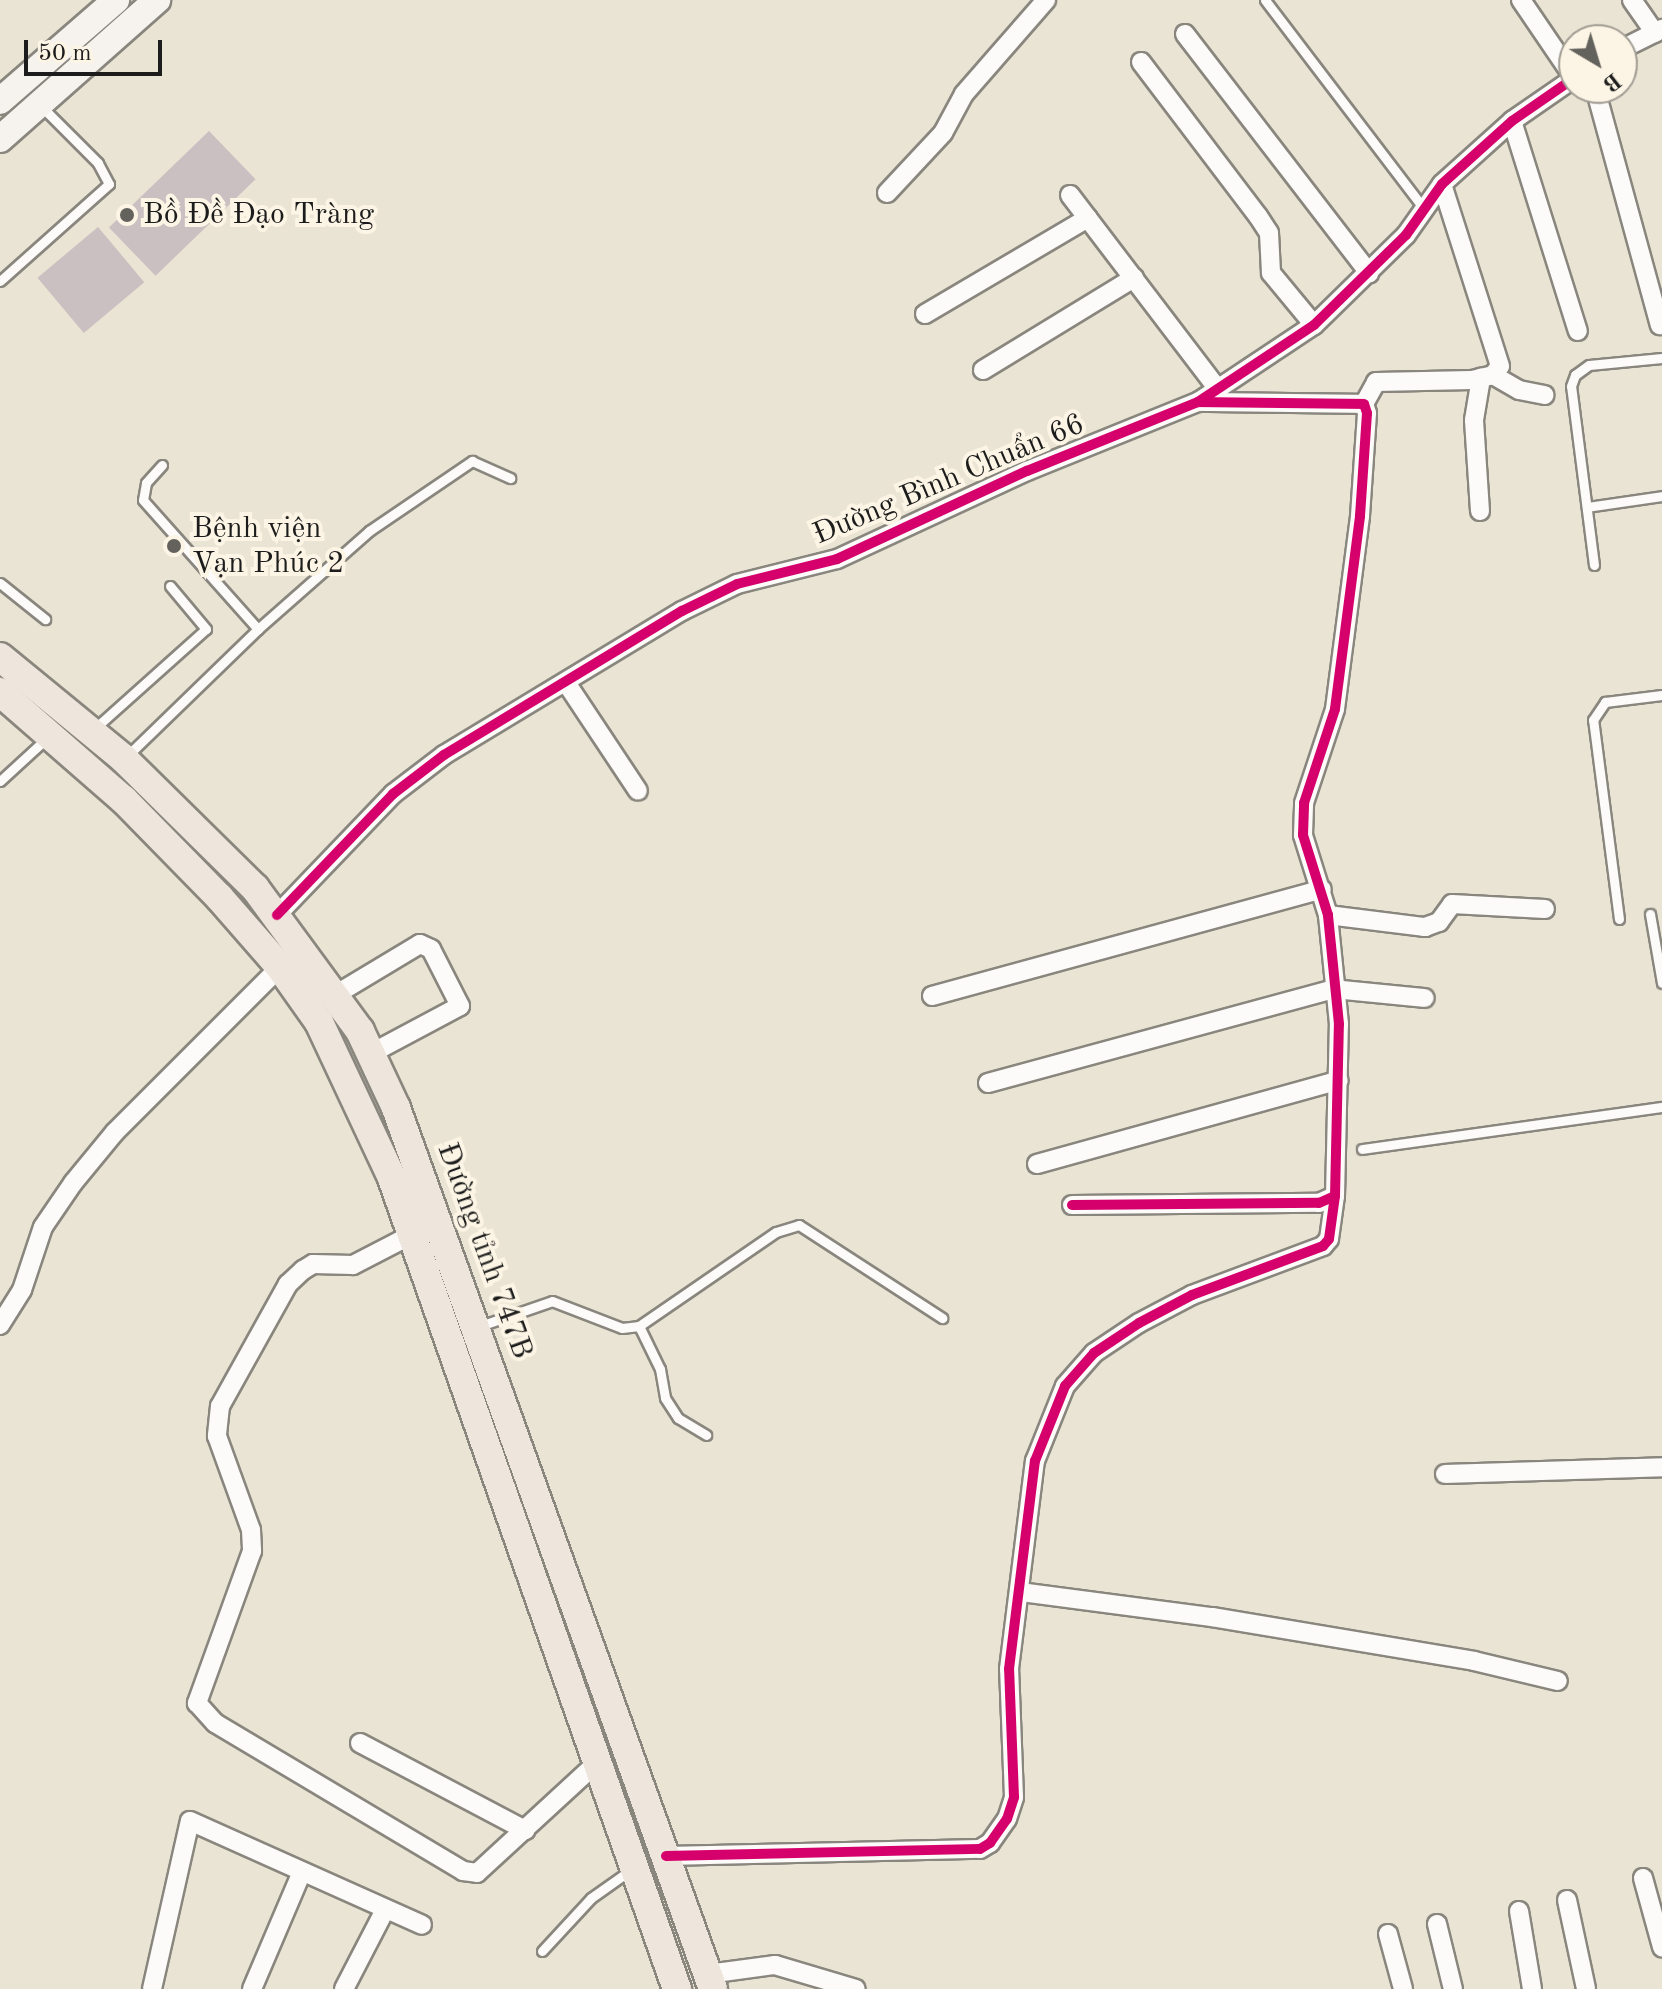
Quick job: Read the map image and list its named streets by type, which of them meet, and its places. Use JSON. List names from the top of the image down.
{
  "streets": {
    "main road": ["Đường tỉnh 747B"],
    "street": ["Đường Bình Chuẩn 66"]
  },
  "crossings": [
    ["Đường Bình Chuẩn 66", "Đường tỉnh 747B"]
  ],
  "places": ["Bồ Đề Đạo Tràng", "Bệnh viện Vạn Phúc 2"],
  "scale_bar": "50 m",
  "north": "bottom right"
}
